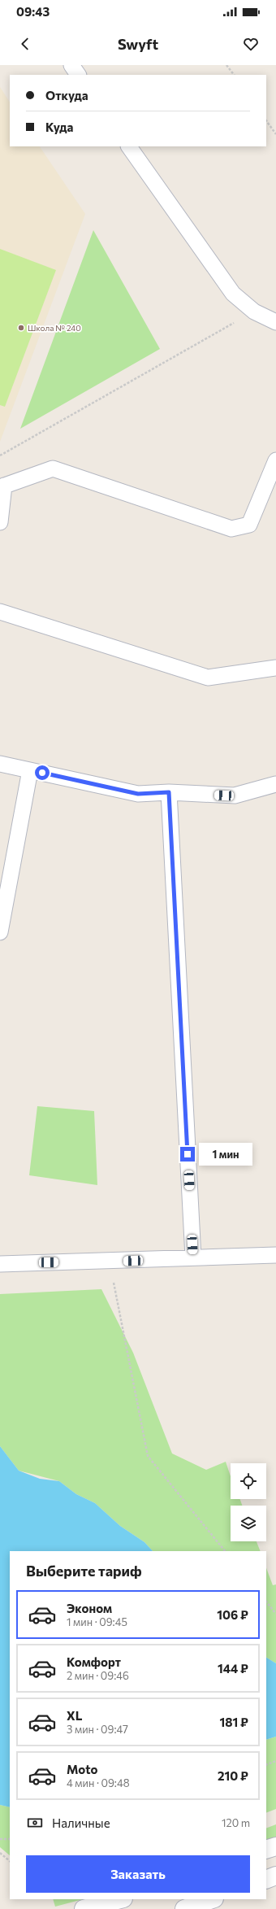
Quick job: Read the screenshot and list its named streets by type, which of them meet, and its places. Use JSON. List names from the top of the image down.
{
  "places": ["Школа № 240"],
  "page": {
    "status": "09:43",
    "header": "Swyft",
    "banner": ["Откуда", "Куда"],
    "bubble": "1 мин",
    "heading": "Выберите тариф",
    "list": [
      {
        "name": "Эконом",
        "note": "1 мин · 09:45",
        "value": "106 ₽"
      },
      {
        "name": "Комфорт",
        "note": "2 мин · 09:46",
        "value": "144 ₽"
      },
      {
        "name": "XL",
        "note": "3 мин · 09:47",
        "value": "181 ₽"
      },
      {
        "name": "Moto",
        "note": "4 мин · 09:48",
        "value": "210 ₽"
      }
    ],
    "pay": ["Наличные", "120 m"],
    "buttons": "Заказать"
  }
}
